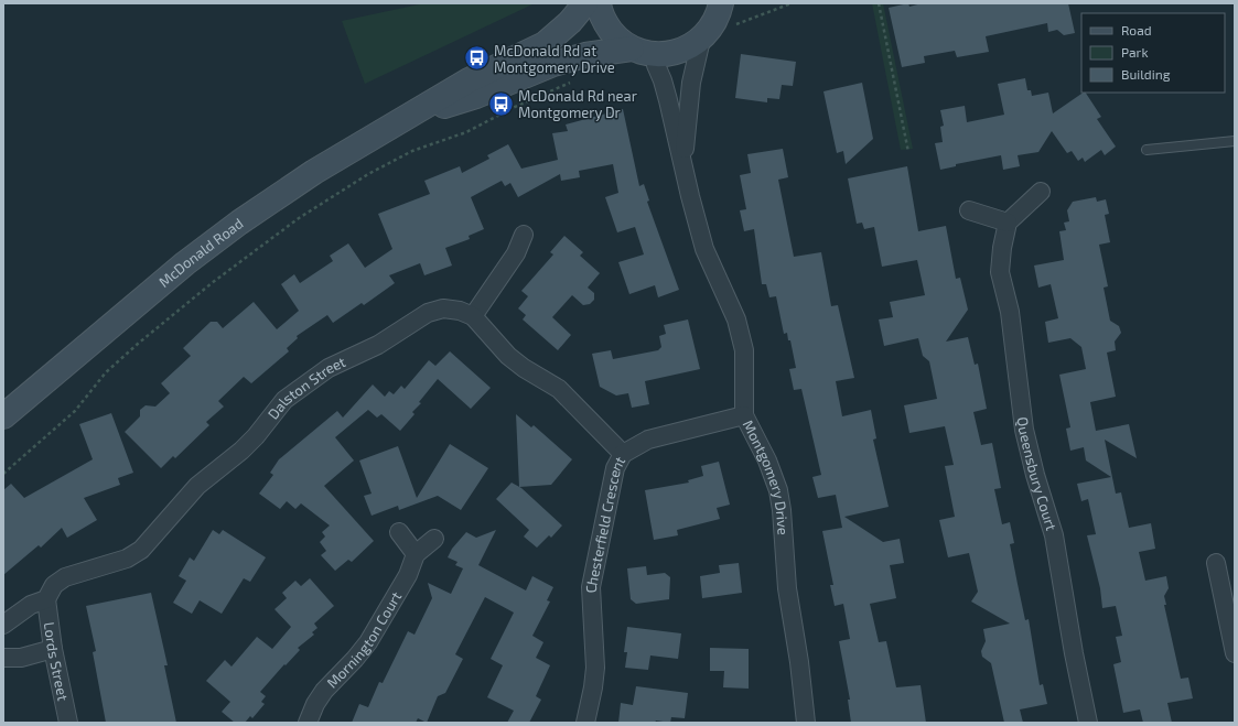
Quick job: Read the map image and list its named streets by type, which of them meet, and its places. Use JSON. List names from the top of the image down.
{
  "streets": {
    "main road": ["McDonald Road"],
    "street": [
      "Dalston Street",
      "Queensbury Court",
      "Montgomery Drive",
      "Chesterfield Crescent",
      "Mornington Court",
      "Lords Street"
    ]
  },
  "crossings": [
    ["Dalston Street", "Chesterfield Crescent"],
    ["Dalston Street", "Lords Street"],
    ["Montgomery Drive", "Chesterfield Crescent"]
  ],
  "places": {
    "bus stop": ["McDonald Rd at Montgomery Drive", "McDonald Rd near Montgomery Dr"]
  },
  "legend": ["Road", "Park", "Building"]
}
